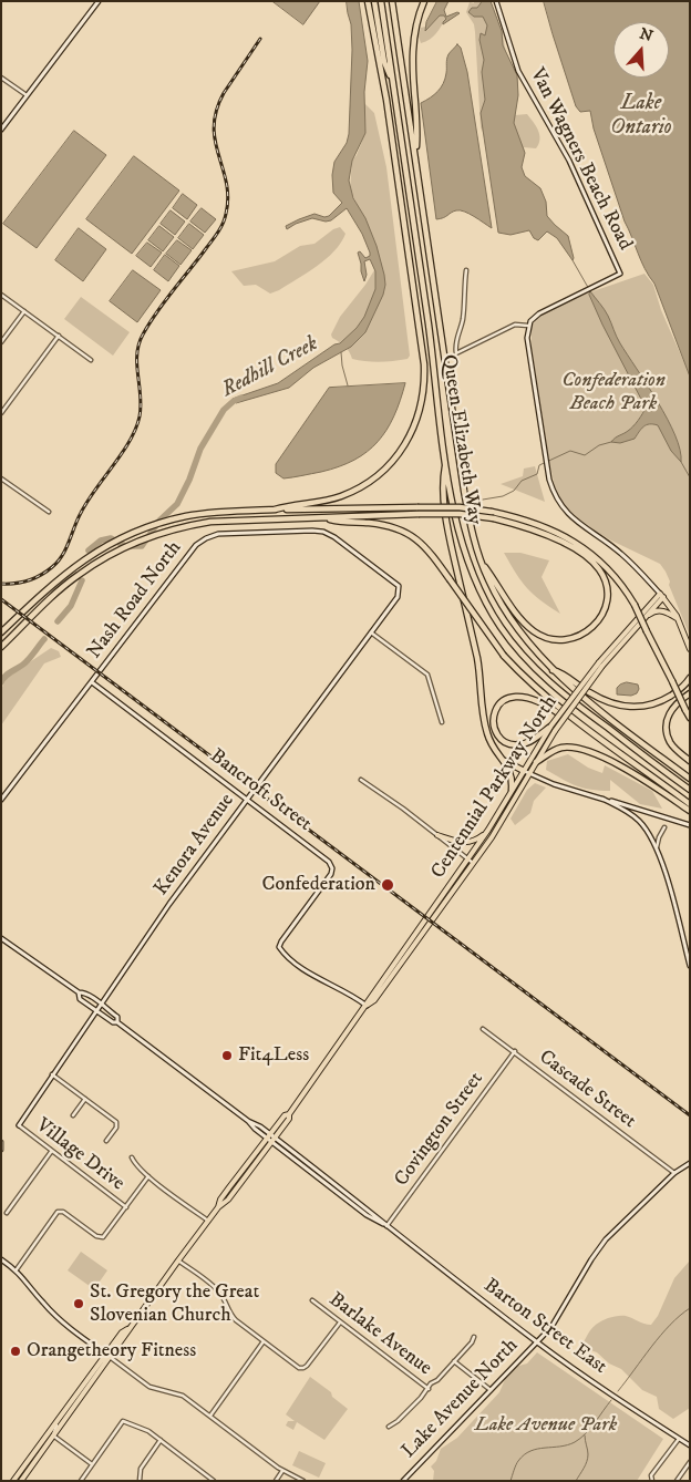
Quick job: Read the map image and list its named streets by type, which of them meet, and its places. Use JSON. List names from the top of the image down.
{
  "streets": {
    "highway": ["Queen Elizabeth Way"],
    "main road": ["Centennial Parkway North"],
    "street": [
      "Van Wagners Beach Road",
      "Nash Road North",
      "Bancroft Street",
      "Kenora Avenue",
      "Cascade Street",
      "Covington Street",
      "Village Drive",
      "Barton Street East",
      "Barlake Avenue",
      "Lake Avenue North"
    ]
  },
  "crossings": [
    ["Nash Road North", "Bancroft Street"],
    ["Nash Road North", "Kenora Avenue"],
    ["Centennial Parkway North", "Bancroft Street"],
    ["Centennial Parkway North", "Barton Street East"],
    ["Bancroft Street", "Kenora Avenue"],
    ["Kenora Avenue", "Village Drive"],
    ["Kenora Avenue", "Barton Street East"],
    ["Cascade Street", "Covington Street"],
    ["Cascade Street", "Lake Avenue North"],
    ["Covington Street", "Barton Street East"],
    ["Barton Street East", "Lake Avenue North"]
  ],
  "water": ["Lake Ontario", "Redhill Creek"],
  "parks": ["Confederation Beach Park", "Lake Avenue Park"],
  "places": [
    "Confederation",
    "Fit4Less",
    "St. Gregory the Great Slovenian Church",
    "Orangetheory Fitness"
  ],
  "north": "top"
}
